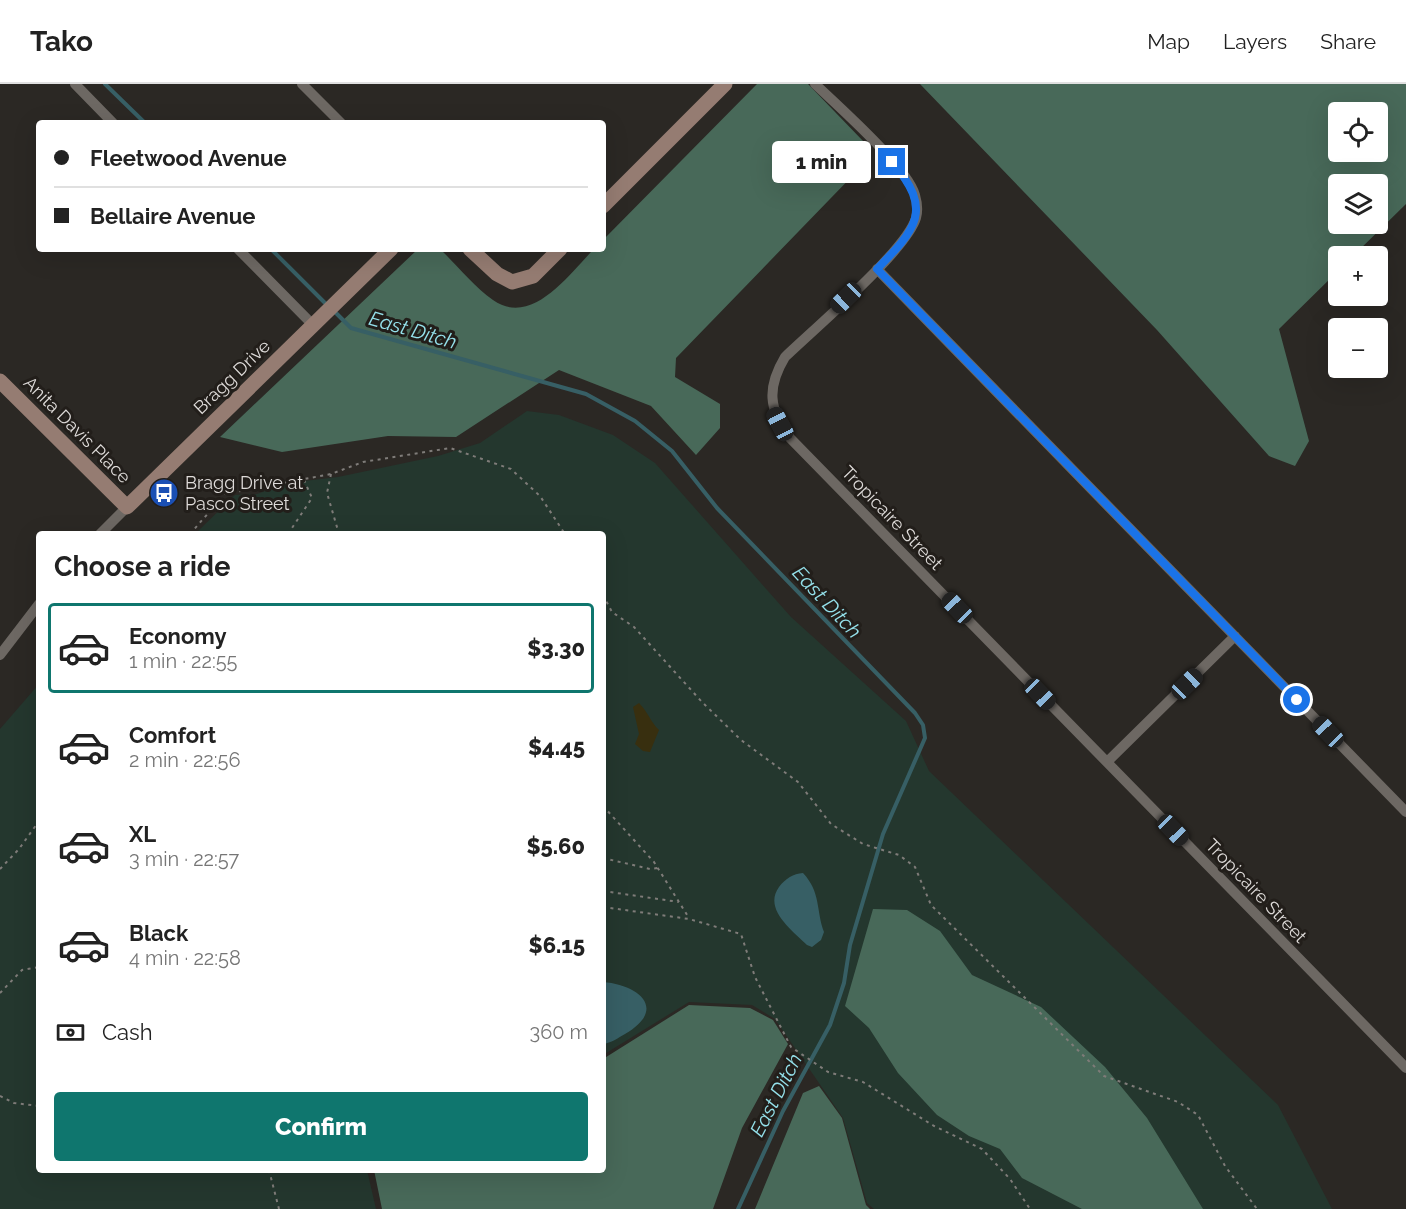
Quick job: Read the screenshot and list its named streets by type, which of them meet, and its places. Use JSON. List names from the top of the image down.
{
  "streets": {
    "street": ["Bragg Drive", "Anita Davis Place", "Tropicaire Street"]
  },
  "crossings": [
    ["Bragg Drive", "Anita Davis Place"]
  ],
  "water": ["East Ditch"],
  "places": {
    "bus stop": ["Bragg Drive at Pasco Street"]
  },
  "page": {
    "header": "Tako",
    "nav": ["Map", "Layers", "Share"],
    "map_buttons": ["+", "−"],
    "banner": ["Fleetwood Avenue", "Bellaire Avenue"],
    "bubble": "1 min",
    "heading": "Choose a ride",
    "list": [
      {
        "name": "Economy",
        "note": "1 min · 22:55",
        "value": "$3.30"
      },
      {
        "name": "Comfort",
        "note": "2 min · 22:56",
        "value": "$4.45"
      },
      {
        "name": "XL",
        "note": "3 min · 22:57",
        "value": "$5.60"
      },
      {
        "name": "Black",
        "note": "4 min · 22:58",
        "value": "$6.15"
      }
    ],
    "pay": ["Cash", "360 m"],
    "buttons": "Confirm"
  }
}
